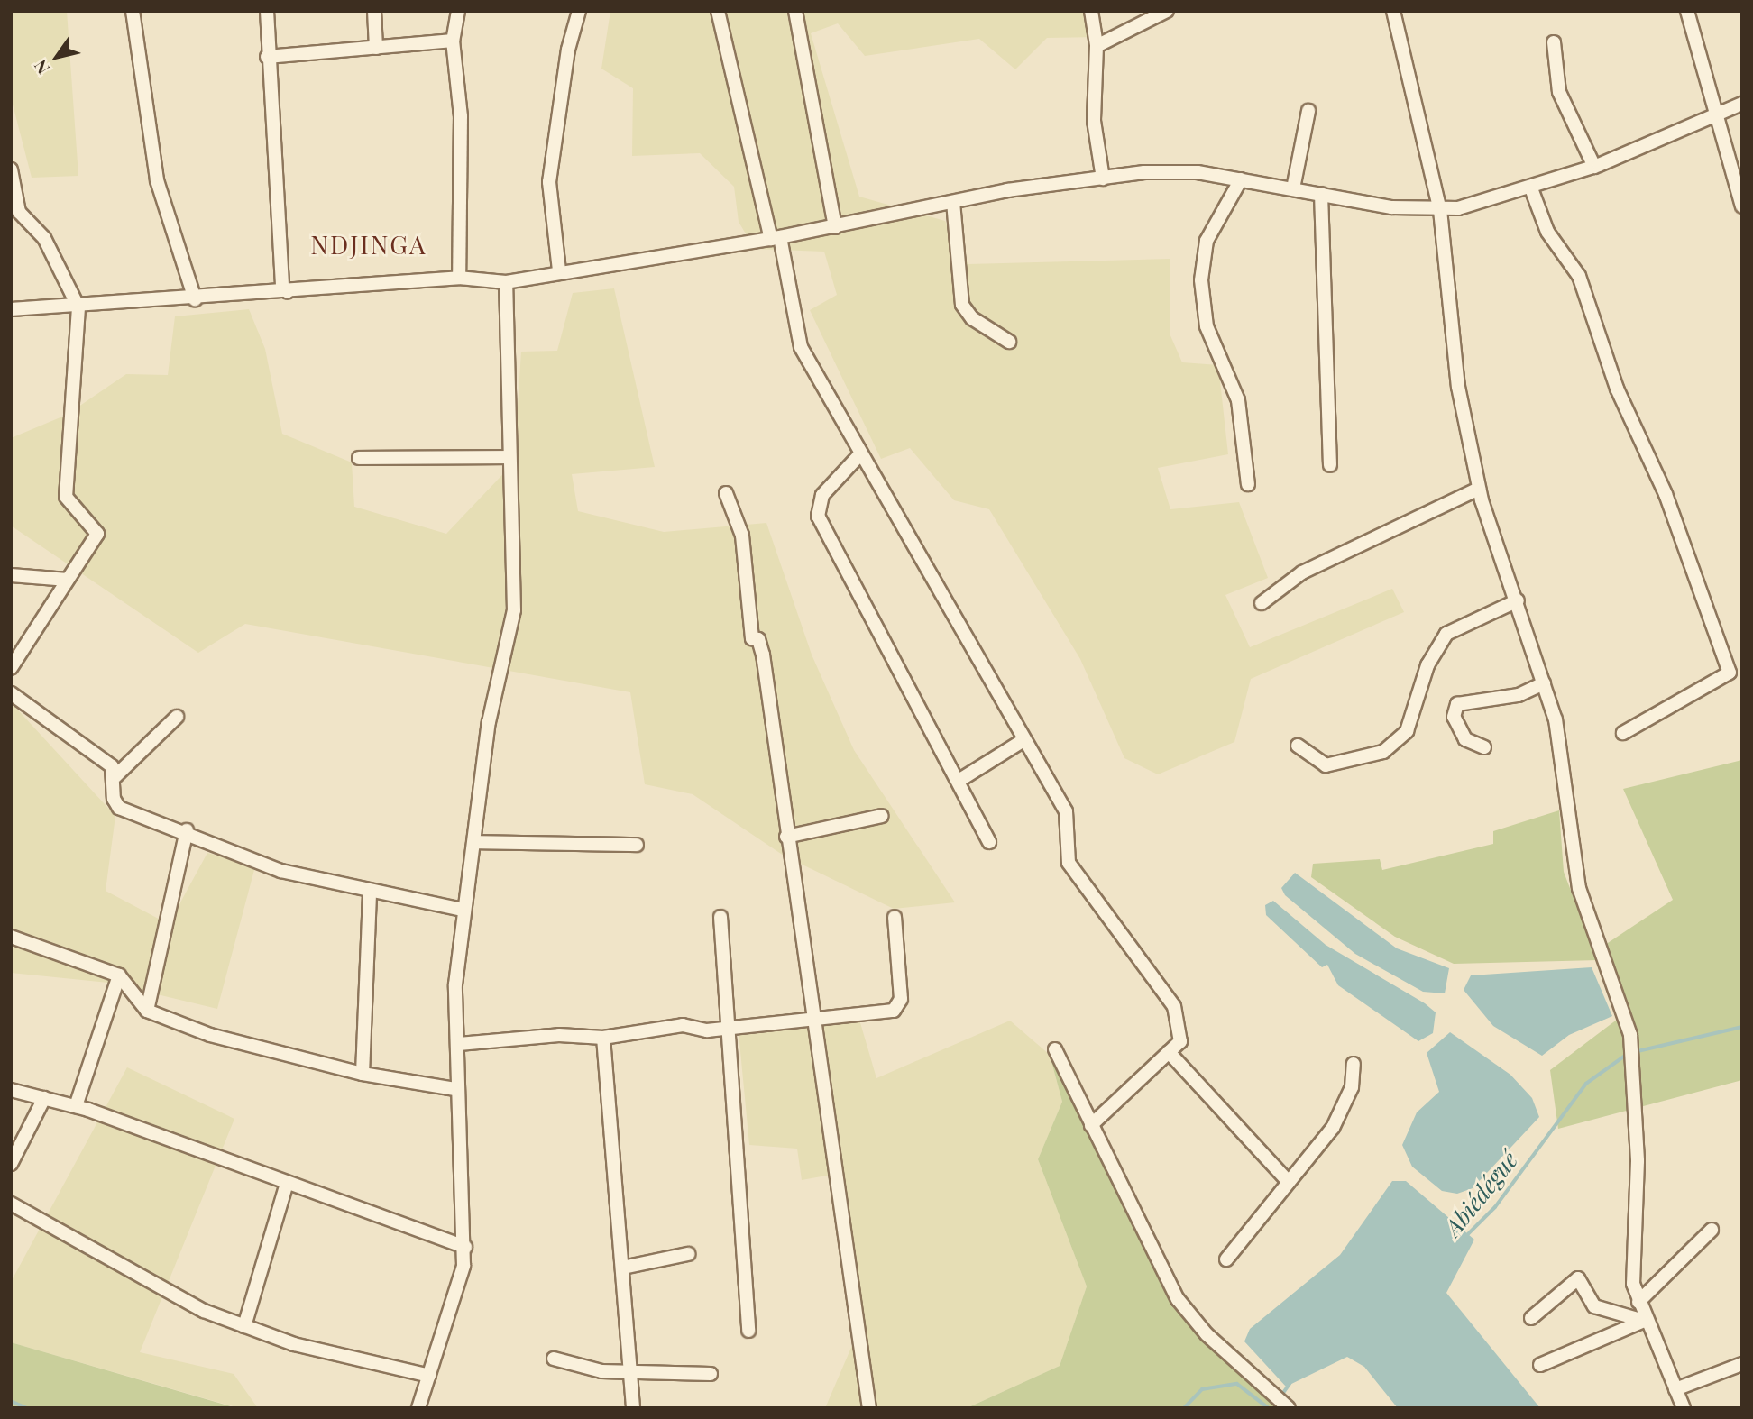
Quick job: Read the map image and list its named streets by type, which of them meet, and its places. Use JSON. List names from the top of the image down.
{
  "districts": ["NDJINGA"],
  "water": ["Abiédégué"],
  "north": "bottom left"
}
